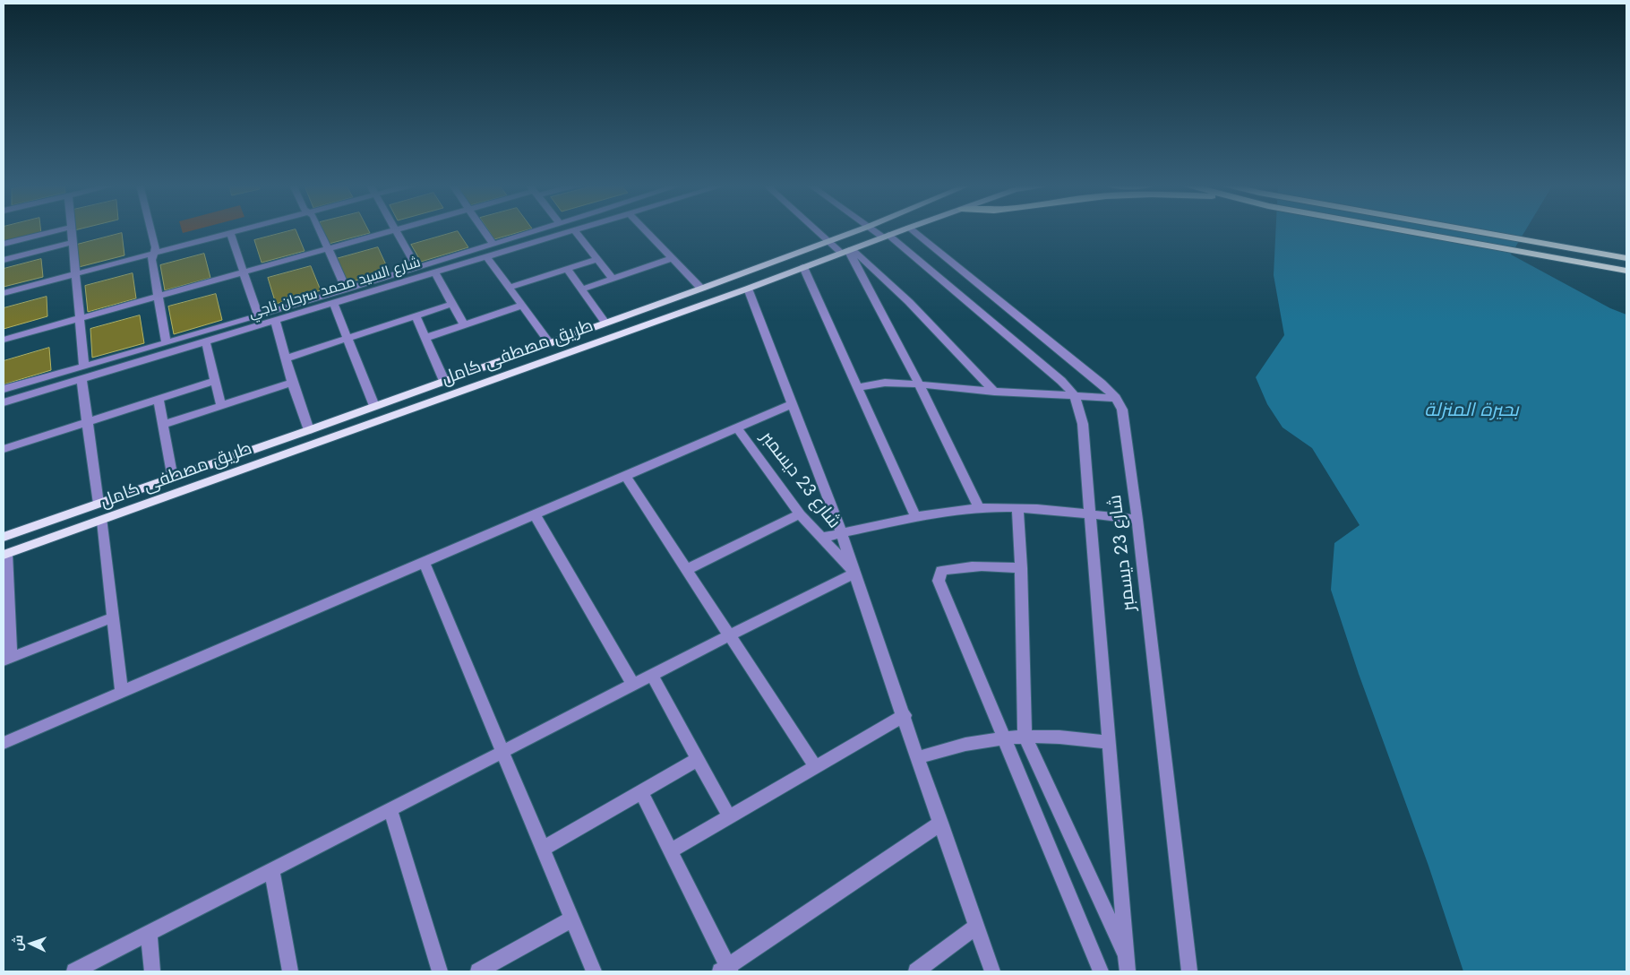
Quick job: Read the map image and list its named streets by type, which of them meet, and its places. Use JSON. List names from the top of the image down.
{
  "streets": {
    "main road": ["طريق مصطفى كامل"],
    "street": ["شارع السيد محمد سرحان ناجي", "شارع 23 ديسمبر"]
  },
  "crossings": [
    ["طريق مصطفى كامل", "شارع 23 ديسمبر"]
  ],
  "water": ["بحيرة المنزلة"],
  "north": "left"
}
